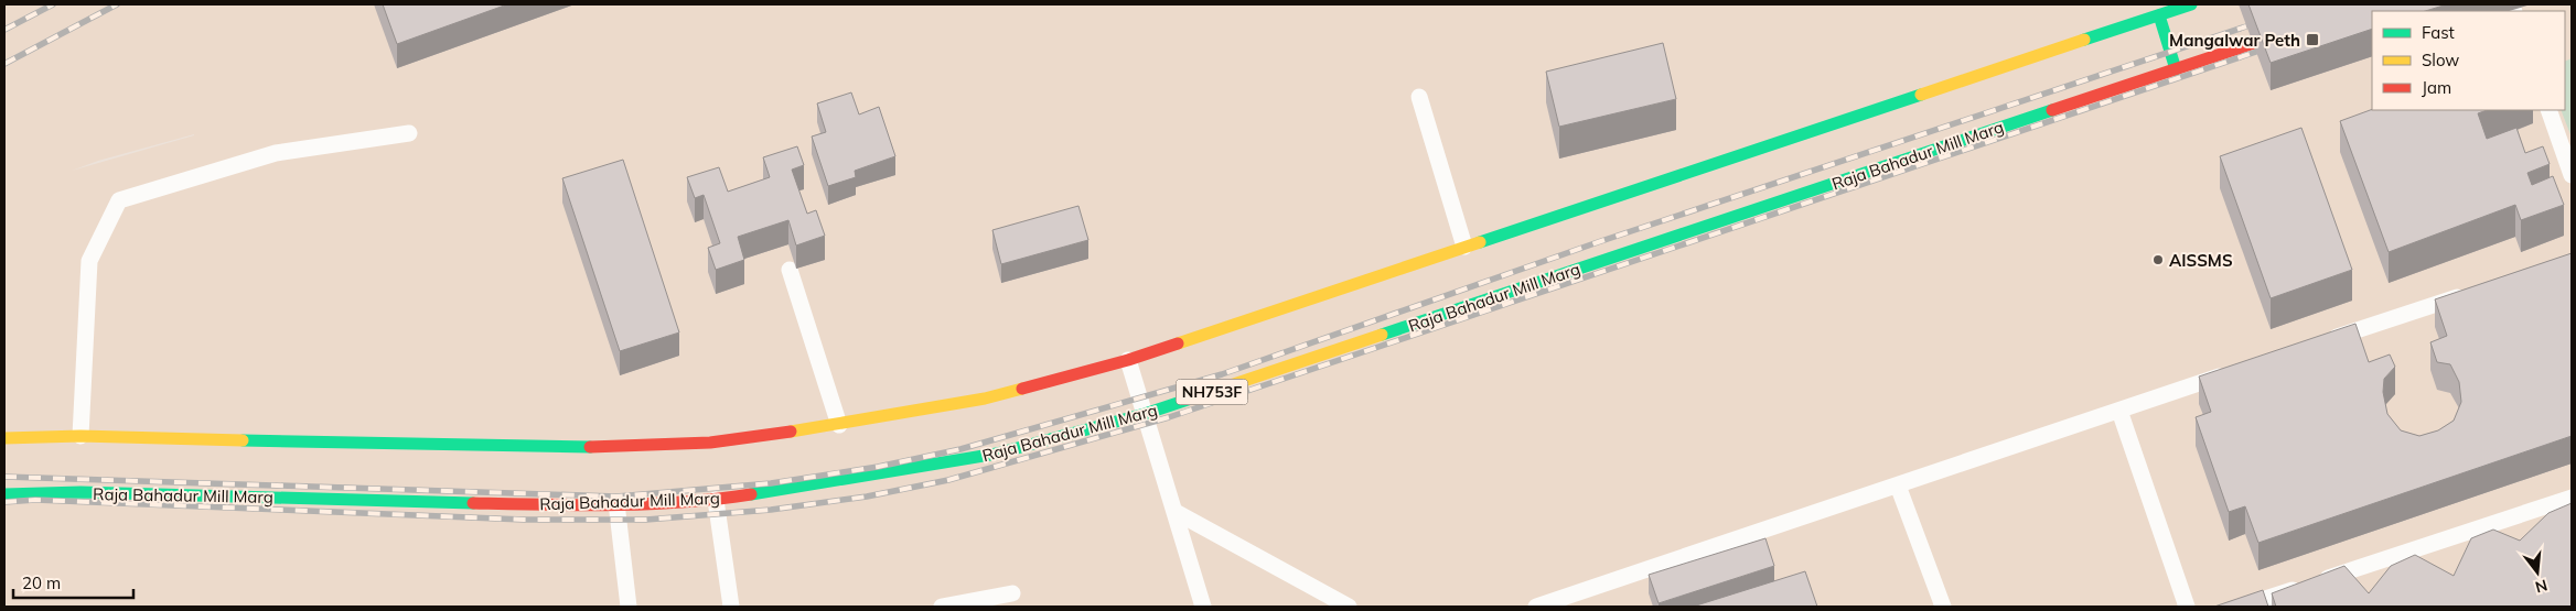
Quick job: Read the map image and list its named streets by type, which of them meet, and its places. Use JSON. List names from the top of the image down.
{
  "streets": {
    "highway": ["Raja Bahadur Mill Marg", "NH753F"]
  },
  "places": {
    "transit": ["Mangalwar Peth"],
    "other": ["AISSMS"]
  },
  "legend": ["Fast", "Slow", "Jam"],
  "scale_bar": "20 m",
  "north": "bottom"
}
